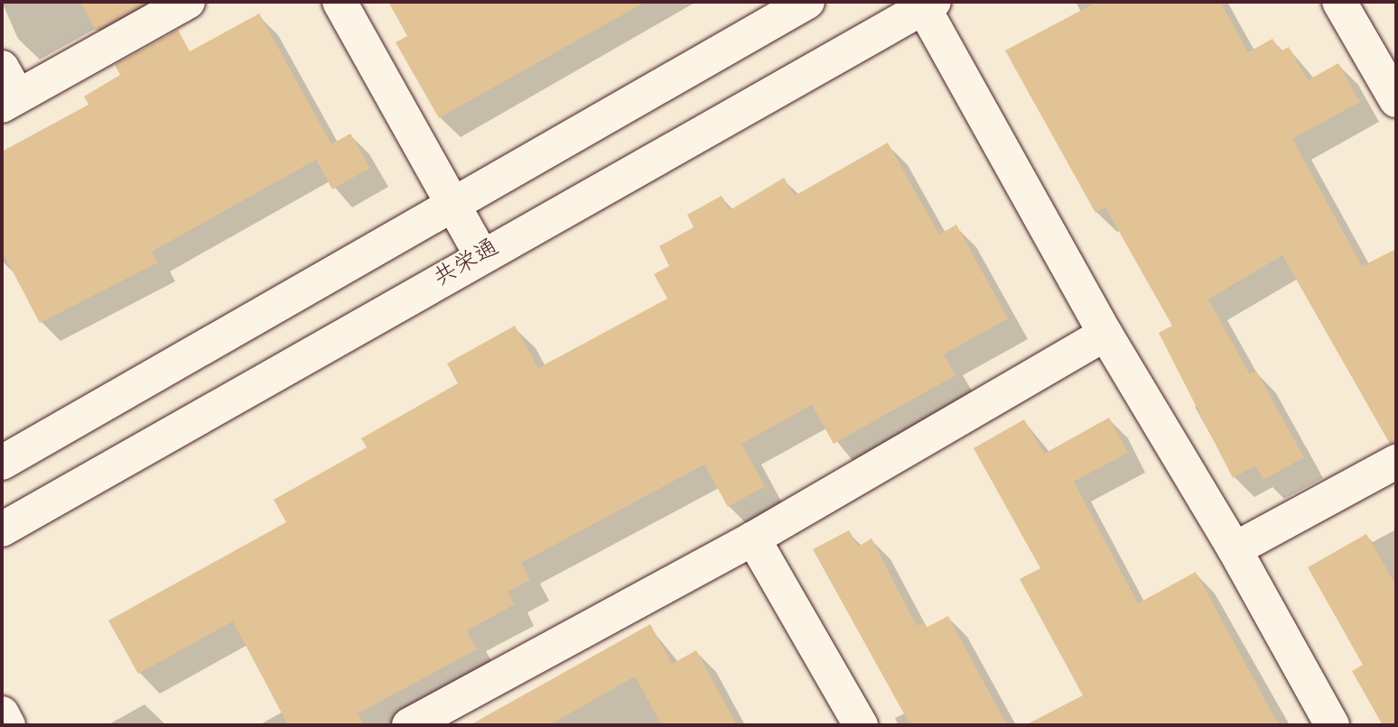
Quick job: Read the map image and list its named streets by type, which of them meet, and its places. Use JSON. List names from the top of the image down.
{
  "streets": {
    "street": ["共栄通"]
  }
}
